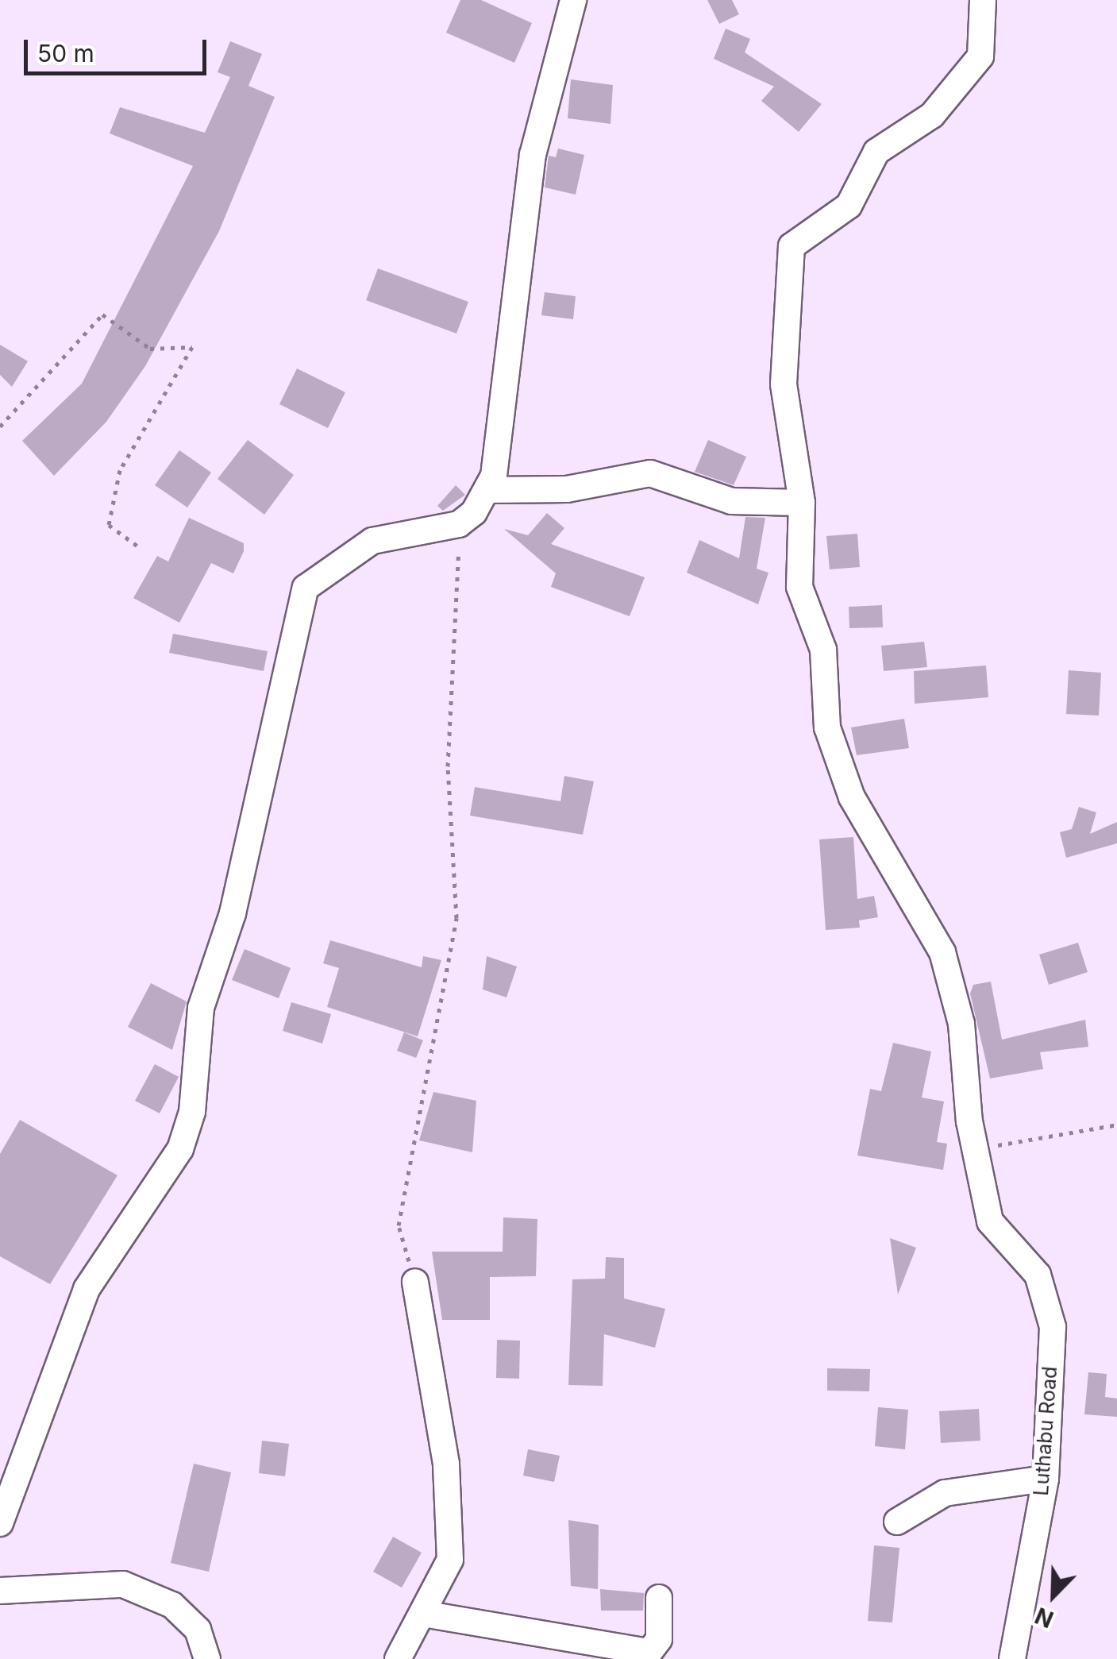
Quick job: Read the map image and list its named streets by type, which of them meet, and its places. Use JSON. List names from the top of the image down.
{
  "streets": {
    "street": ["Luthabu Road"]
  },
  "scale_bar": "50 m",
  "north": "bottom left"
}
